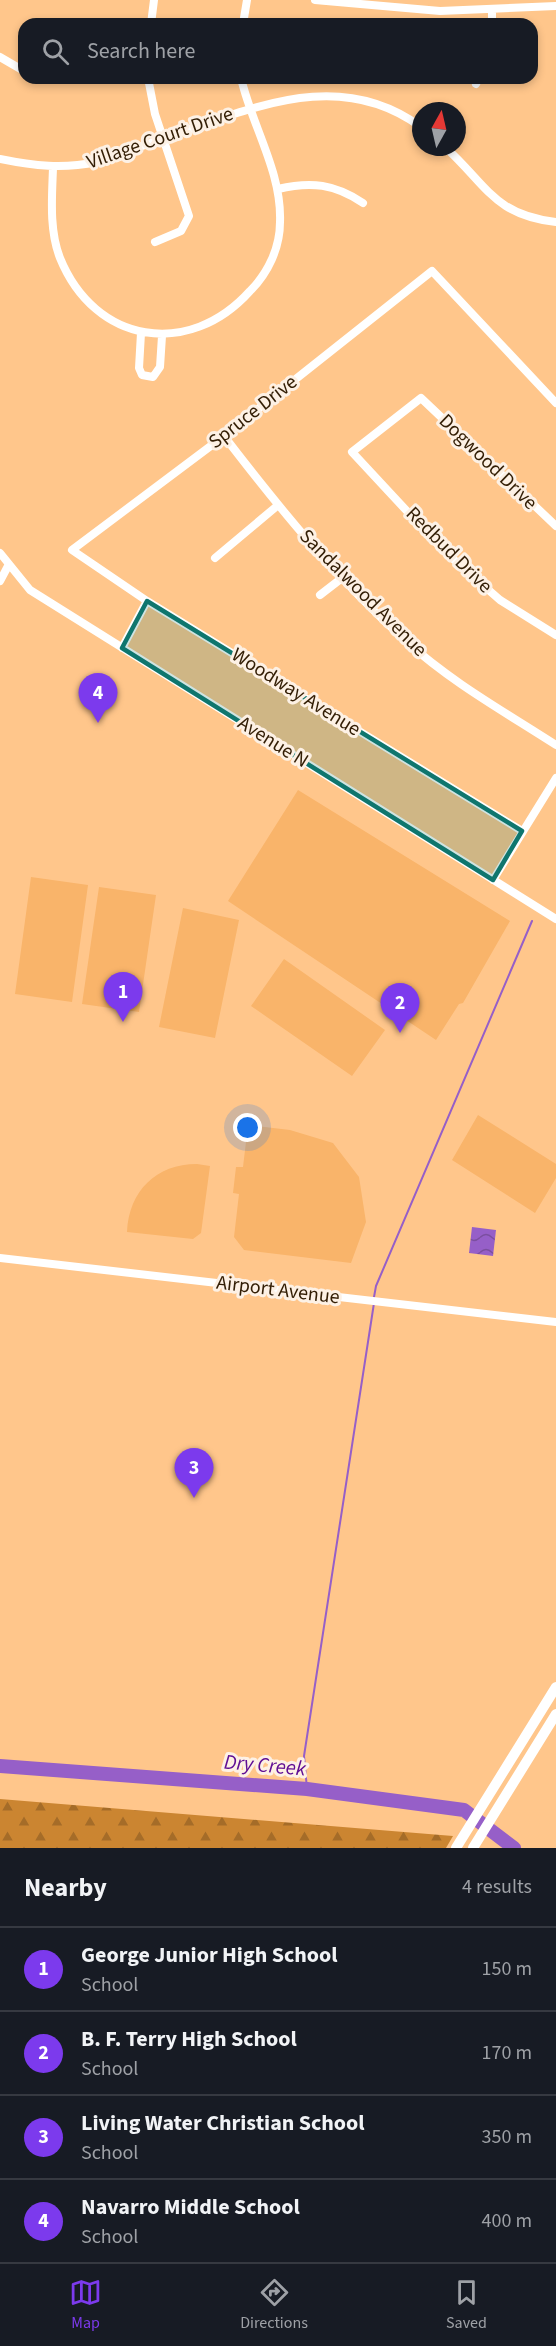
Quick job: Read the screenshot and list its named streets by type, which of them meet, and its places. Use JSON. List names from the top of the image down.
{
  "streets": {
    "street": [
      "Village Court Drive",
      "Spruce Drive",
      "Dogwood Drive",
      "Redbud Drive",
      "Sandalwood Avenue",
      "Woodway Avenue",
      "Avenue N",
      "Airport Avenue"
    ]
  },
  "crossings": [
    ["Spruce Drive", "Sandalwood Avenue"],
    ["Spruce Drive", "Woodway Avenue"],
    ["Dogwood Drive", "Redbud Drive"]
  ],
  "water": ["Dry Creek"],
  "north": "top",
  "page": {
    "search": "Search here",
    "pins": [
      "4",
      "1",
      "2",
      "3"
    ],
    "heading": ["Nearby", "4 results"],
    "list": [
      {
        "mark": "1",
        "name": "George Junior High School",
        "note": "School",
        "value": "150 m"
      },
      {
        "mark": "2",
        "name": "B. F. Terry High School",
        "note": "School",
        "value": "170 m"
      },
      {
        "mark": "3",
        "name": "Living Water Christian School",
        "note": "School",
        "value": "350 m"
      },
      {
        "mark": "4",
        "name": "Navarro Middle School",
        "note": "School",
        "value": "400 m"
      }
    ],
    "nav": ["Map", "Directions", "Saved"]
  }
}
